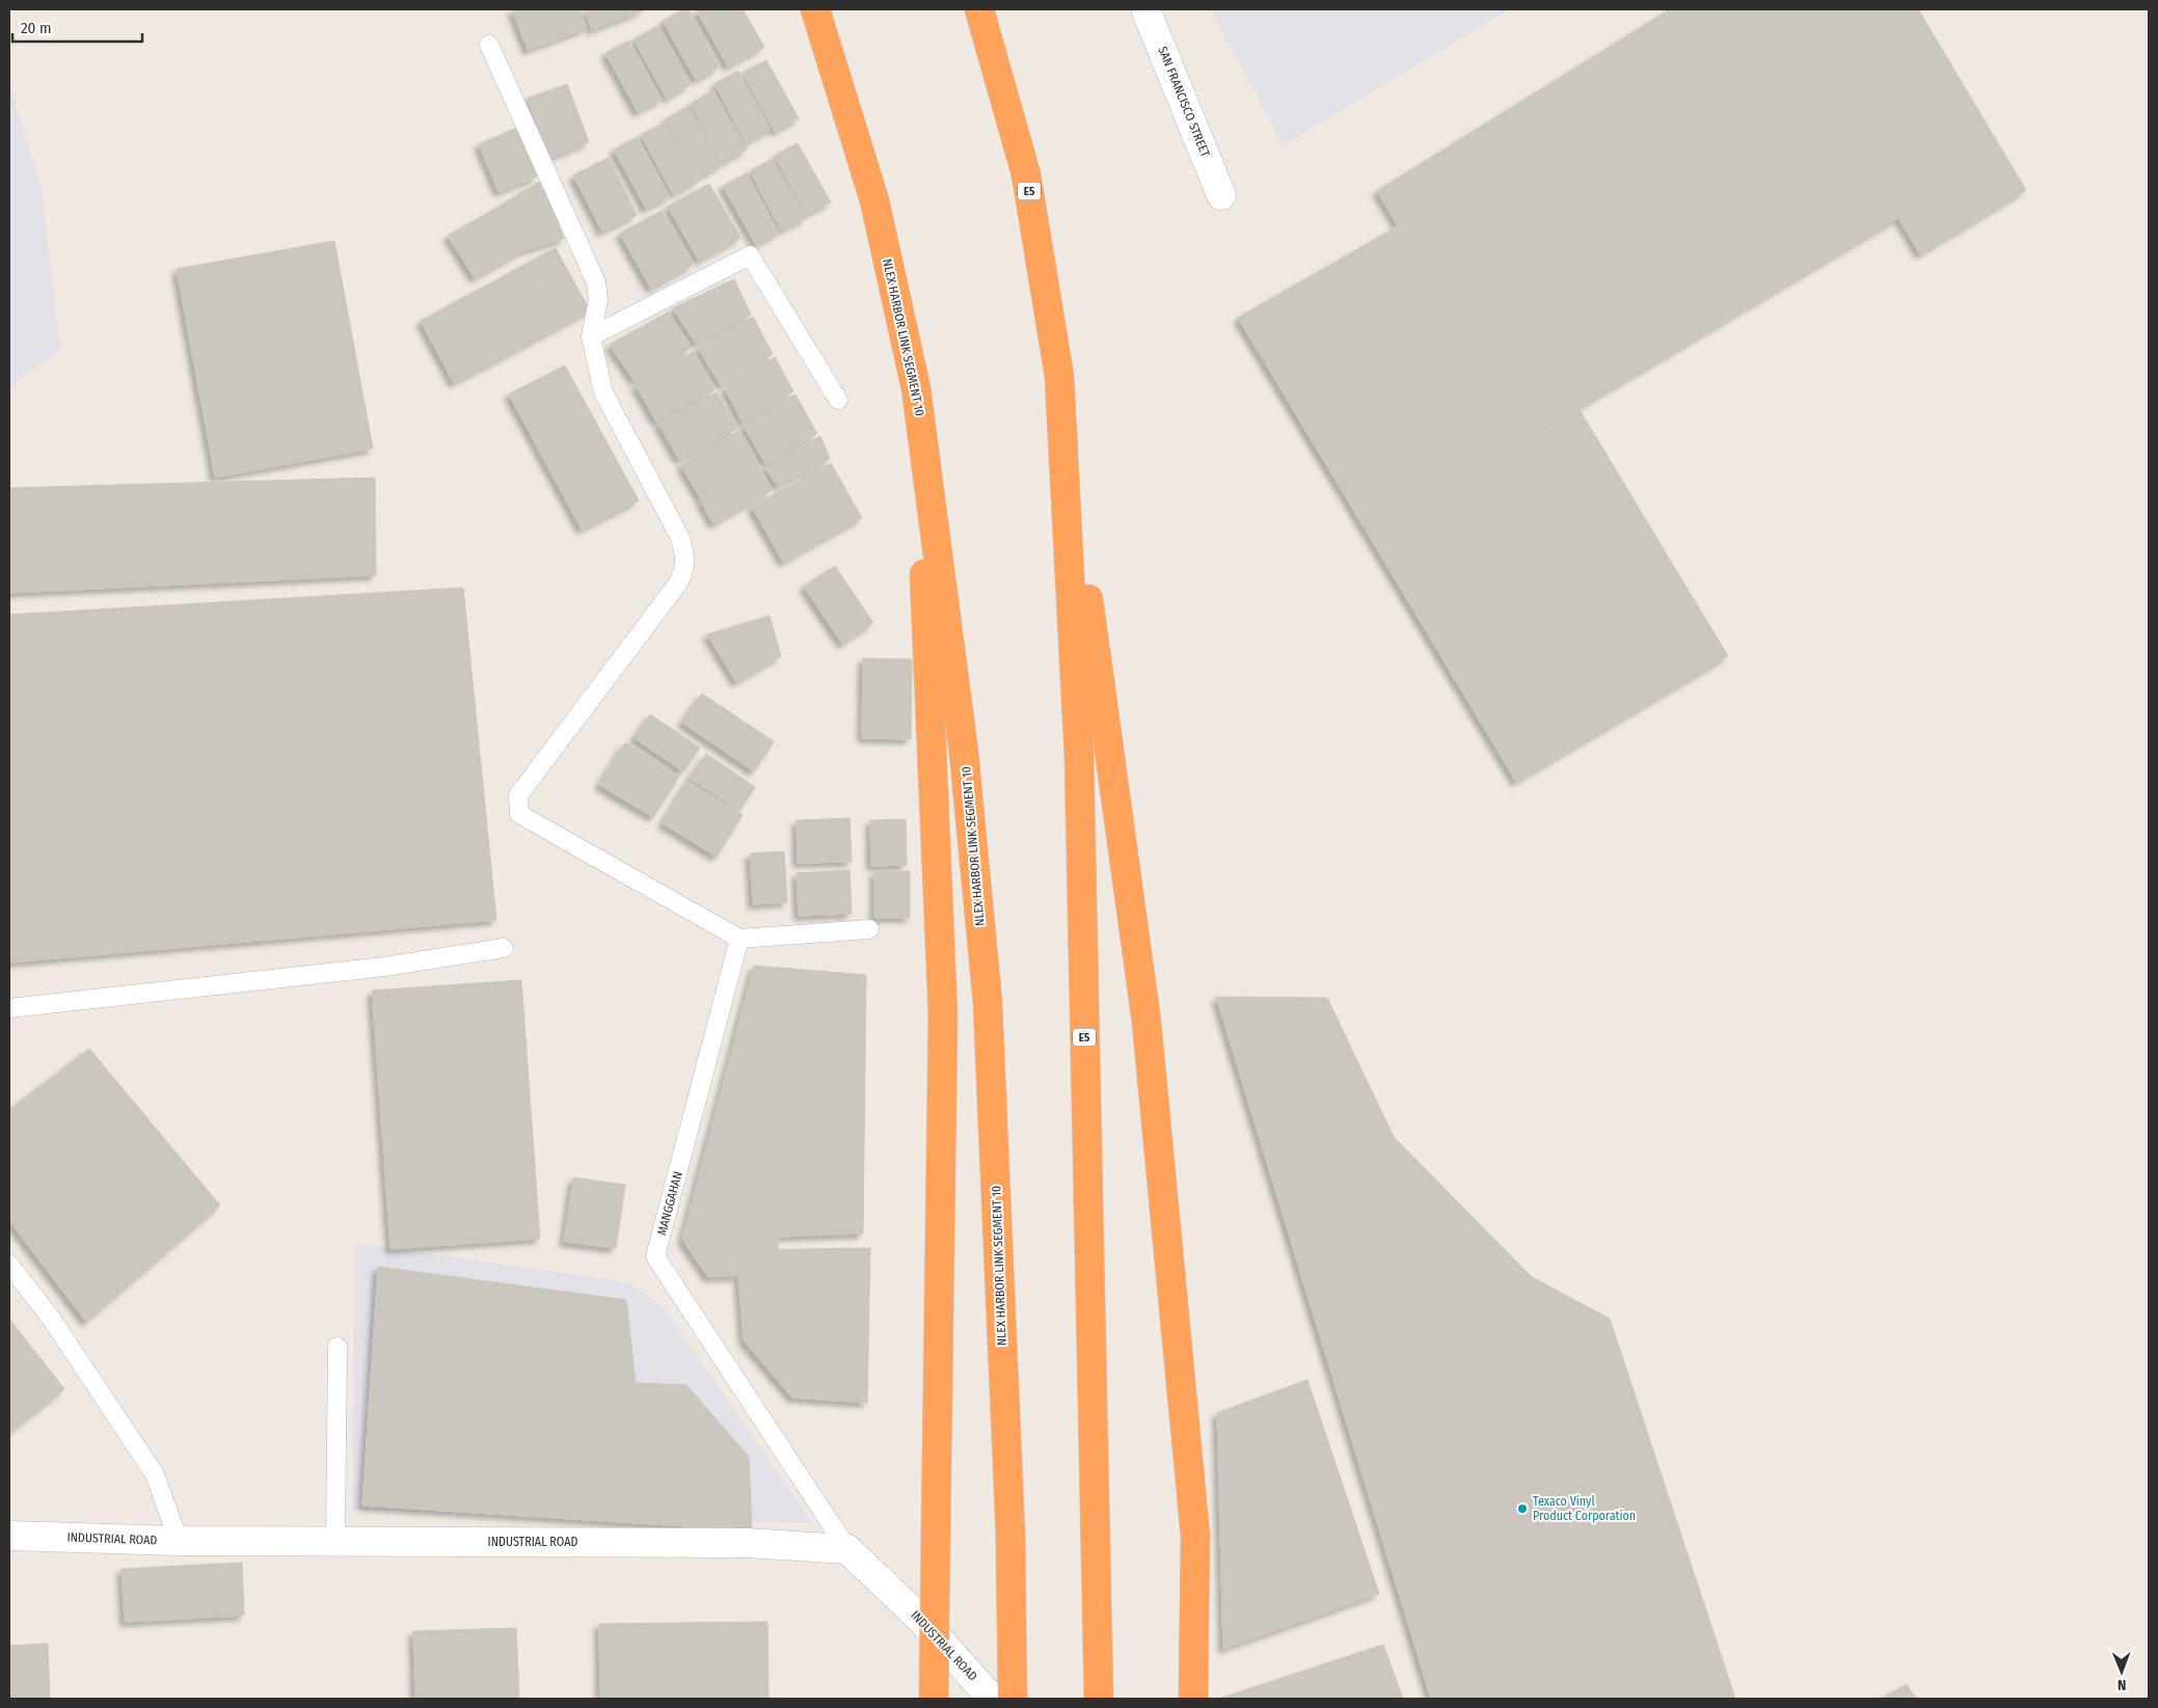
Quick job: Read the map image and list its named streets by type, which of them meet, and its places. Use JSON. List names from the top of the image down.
{
  "streets": {
    "highway": ["E5", "NLEX HARBOR LINK SEGMENT 10"],
    "street": ["SAN FRANCISCO STREET", "INDUSTRIAL ROAD"],
    "lane": ["MANGGAHAN"]
  },
  "crossings": [
    ["MANGGAHAN", "INDUSTRIAL ROAD"]
  ],
  "places": ["Texaco Vinyl Product Corporation"],
  "scale_bar": "20 m",
  "north": "bottom"
}
